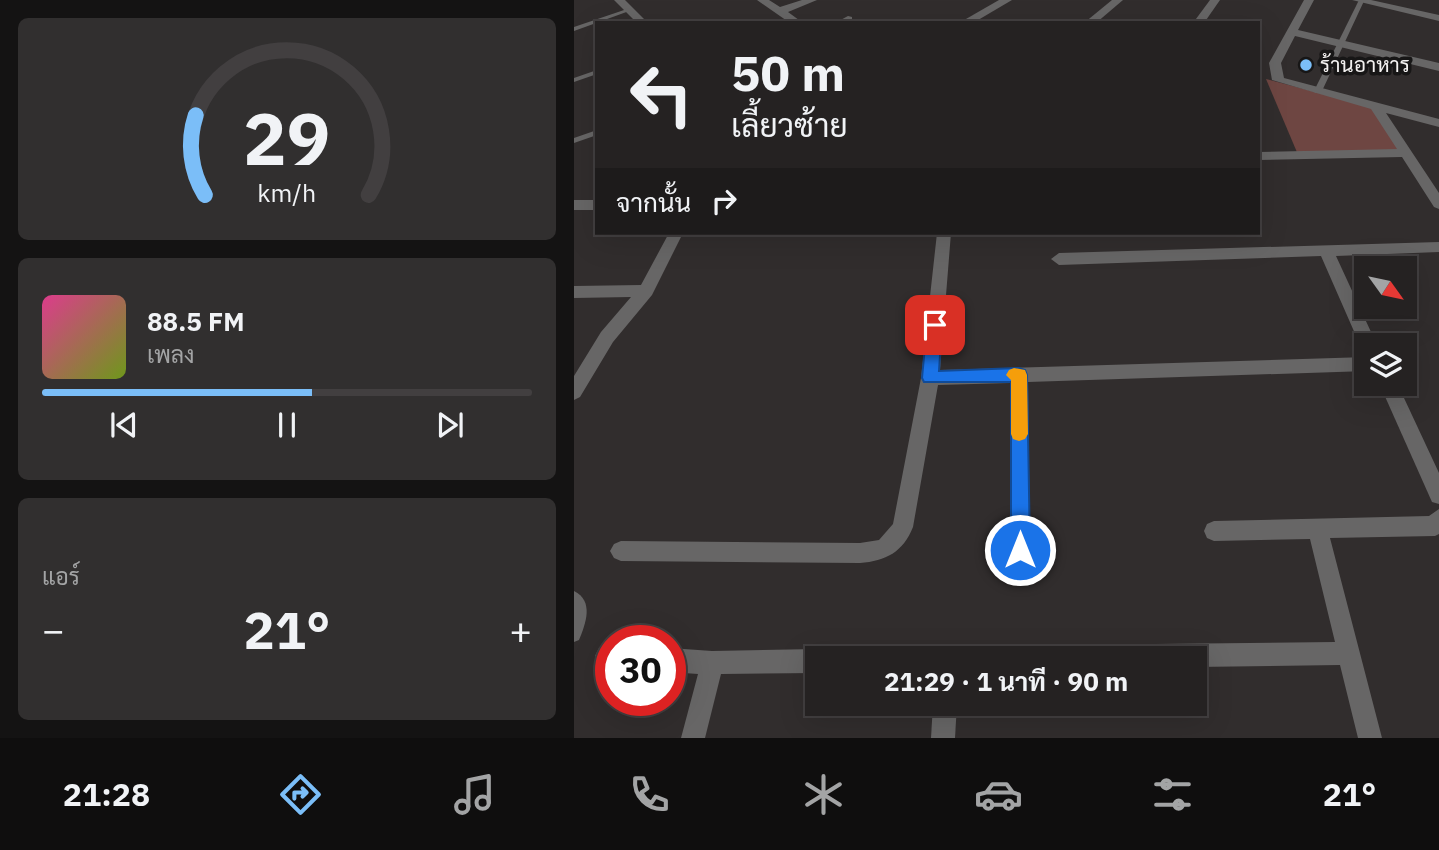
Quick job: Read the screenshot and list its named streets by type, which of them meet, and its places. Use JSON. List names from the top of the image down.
{
  "places": ["ร้านอาหาร"],
  "north": "bottom right",
  "page": {
    "turn": ["50 m", "เลี้ยวซ้าย"],
    "then": "จากนั้น",
    "song": ["88.5 FM", "เพลง"],
    "tile": "แอร์",
    "heat": ["−", "21°", "+"],
    "limit": "30",
    "trip": "21:29 · 1 นาที · 90 m",
    "tabs": ["21:28", "21°"],
    "gauge": ["29", "km/h"]
  }
}
